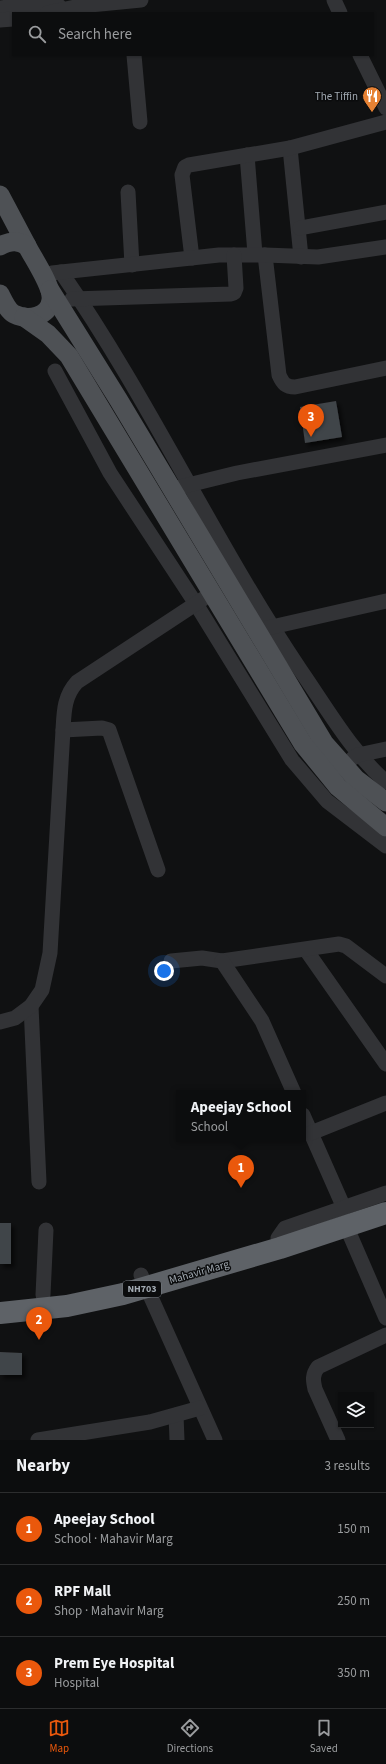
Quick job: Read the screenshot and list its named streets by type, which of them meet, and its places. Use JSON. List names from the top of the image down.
{
  "streets": {
    "highway": ["Mahavir Marg", "NH703"]
  },
  "crossings": [
    ["Mahavir Marg", "NH703"]
  ],
  "places": {
    "restaurant": ["The Tiffin"]
  },
  "page": {
    "search": "Search here",
    "pins": ["3", "1", "2"],
    "popup": ["Apeejay School", "School"],
    "heading": ["Nearby", "3 results"],
    "list": [
      {
        "mark": "1",
        "name": "Apeejay School",
        "note": "School · Mahavir Marg",
        "value": "150 m"
      },
      {
        "mark": "2",
        "name": "RPF Mall",
        "note": "Shop · Mahavir Marg",
        "value": "250 m"
      },
      {
        "mark": "3",
        "name": "Prem Eye Hospital",
        "note": "Hospital",
        "value": "350 m"
      }
    ],
    "nav": ["Map", "Directions", "Saved"]
  }
}
